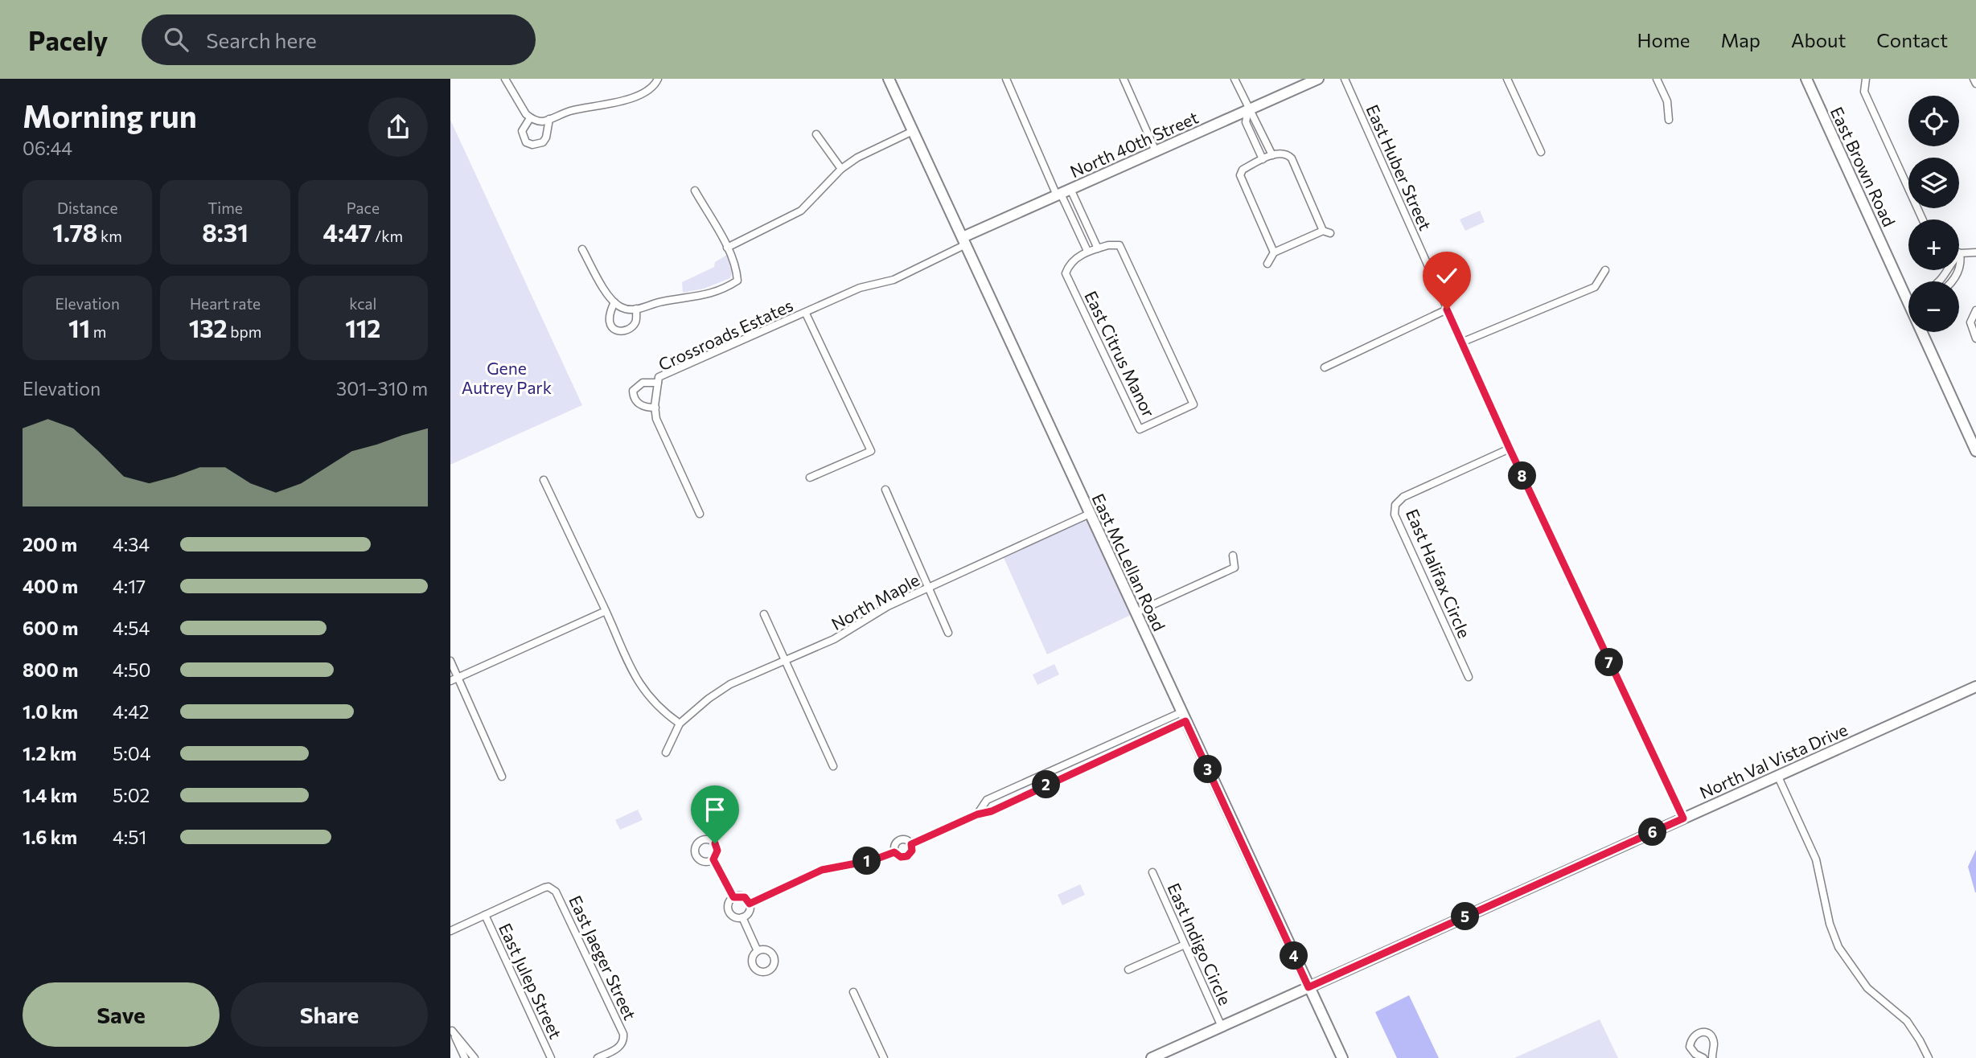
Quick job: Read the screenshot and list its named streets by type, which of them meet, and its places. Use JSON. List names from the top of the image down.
{
  "streets": {
    "street": [
      "North 40th Street",
      "East Brown Road",
      "East Huber Street",
      "Crossroads Estates",
      "East Citrus Manor",
      "East McLellan Road",
      "East Halifax Circle",
      "North Maple",
      "North Val Vista Drive",
      "East Indigo Circle",
      "East Jaeger Street",
      "East Julep Street"
    ]
  },
  "crossings": [
    ["North 40th Street", "Crossroads Estates"],
    ["North 40th Street", "East McLellan Road"],
    ["East Huber Street", "East Halifax Circle"],
    ["East Huber Street", "North Val Vista Drive"],
    ["Crossroads Estates", "East McLellan Road"],
    ["East McLellan Road", "North Maple"],
    ["East McLellan Road", "North Val Vista Drive"],
    ["North Val Vista Drive", "East Indigo Circle"],
    ["East Jaeger Street", "East Julep Street"]
  ],
  "parks": ["Gene Autrey Park"],
  "page": {
    "header": "Pacely",
    "search": "Search here",
    "nav": [
      "Home",
      "Map",
      "About",
      "Contact"
    ],
    "heading": ["Morning run", "06:44"],
    "map_buttons": ["+", "−"],
    "stats": [
      ["Distance", "1.78 km"],
      ["Time", "8:31"],
      ["Pace", "4:47 /km"],
      ["Elevation", "11 m"],
      ["Heart rate", "132 bpm"],
      ["kcal", "112"]
    ],
    "chart": ["Elevation", "301–310 m"],
    "pins": [
      "8",
      "7",
      "3",
      "2",
      "6",
      "1",
      "5",
      "4"
    ],
    "list": [
      {
        "name": "200 m",
        "note": "4:34"
      },
      {
        "name": "400 m",
        "note": "4:17"
      },
      {
        "name": "600 m",
        "note": "4:54"
      },
      {
        "name": "800 m",
        "note": "4:50"
      },
      {
        "name": "1.0 km",
        "note": "4:42"
      },
      {
        "name": "1.2 km",
        "note": "5:04"
      },
      {
        "name": "1.4 km",
        "note": "5:02"
      },
      {
        "name": "1.6 km",
        "note": "4:51"
      }
    ],
    "buttons": ["Save", "Share"]
  }
}
